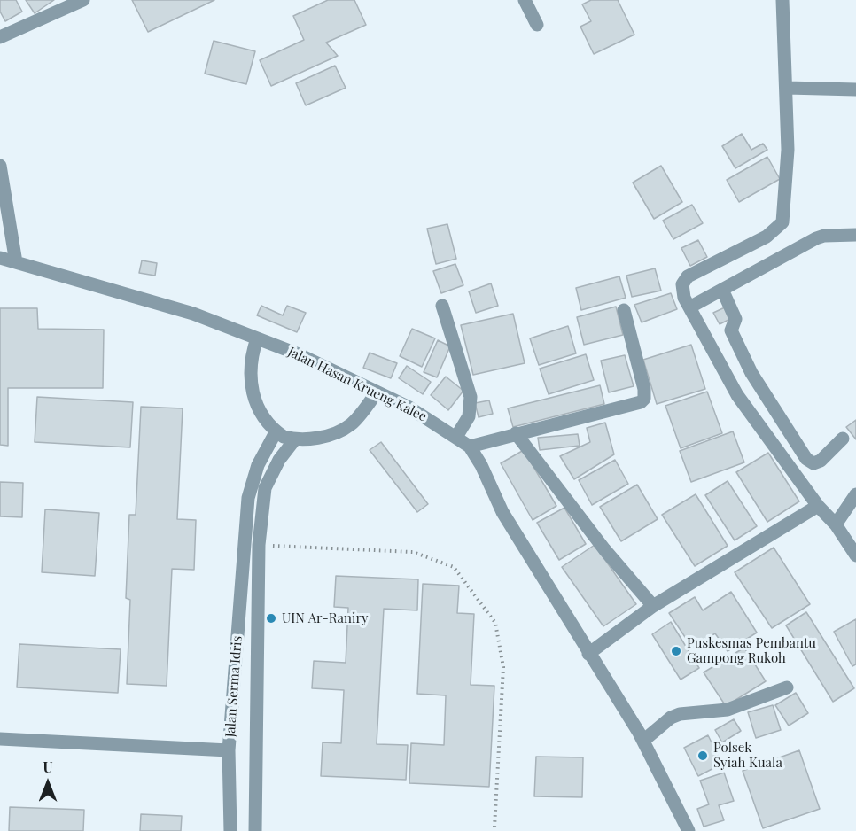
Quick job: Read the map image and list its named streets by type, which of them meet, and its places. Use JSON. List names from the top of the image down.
{
  "streets": {
    "street": ["Jalan Hasan Krueng Kalee", "Jalan Serma Idris"]
  },
  "places": ["UIN Ar-Raniry", "Puskesmas Pembantu Gampong Rukoh", "Polsek Syiah Kuala"],
  "north": "top"
}
